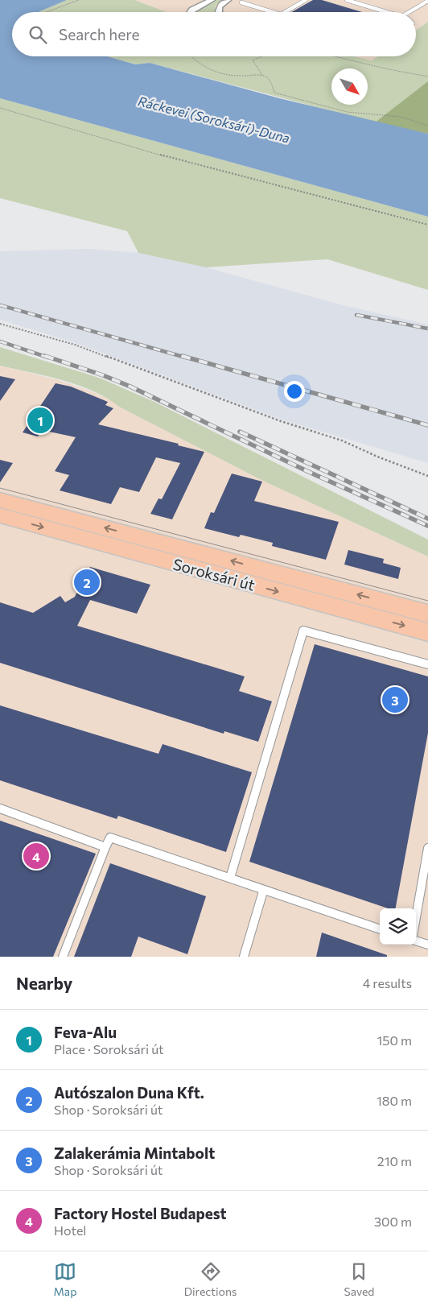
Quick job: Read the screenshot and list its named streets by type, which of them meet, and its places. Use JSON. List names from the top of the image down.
{
  "streets": {
    "main road": ["Soroksári út"]
  },
  "water": ["Ráckevei (Soroksári)-Duna"],
  "north": "bottom right",
  "page": {
    "search": "Search here",
    "pins": [
      "1",
      "2",
      "3",
      "4"
    ],
    "heading": ["Nearby", "4 results"],
    "list": [
      {
        "mark": "1",
        "name": "Feva-Alu",
        "note": "Place · Soroksári út",
        "value": "150 m"
      },
      {
        "mark": "2",
        "name": "Autószalon Duna Kft.",
        "note": "Shop · Soroksári út",
        "value": "180 m"
      },
      {
        "mark": "3",
        "name": "Zalakerámia Mintabolt",
        "note": "Shop · Soroksári út",
        "value": "210 m"
      },
      {
        "mark": "4",
        "name": "Factory Hostel Budapest",
        "note": "Hotel",
        "value": "300 m"
      }
    ],
    "nav": ["Map", "Directions", "Saved"]
  }
}
